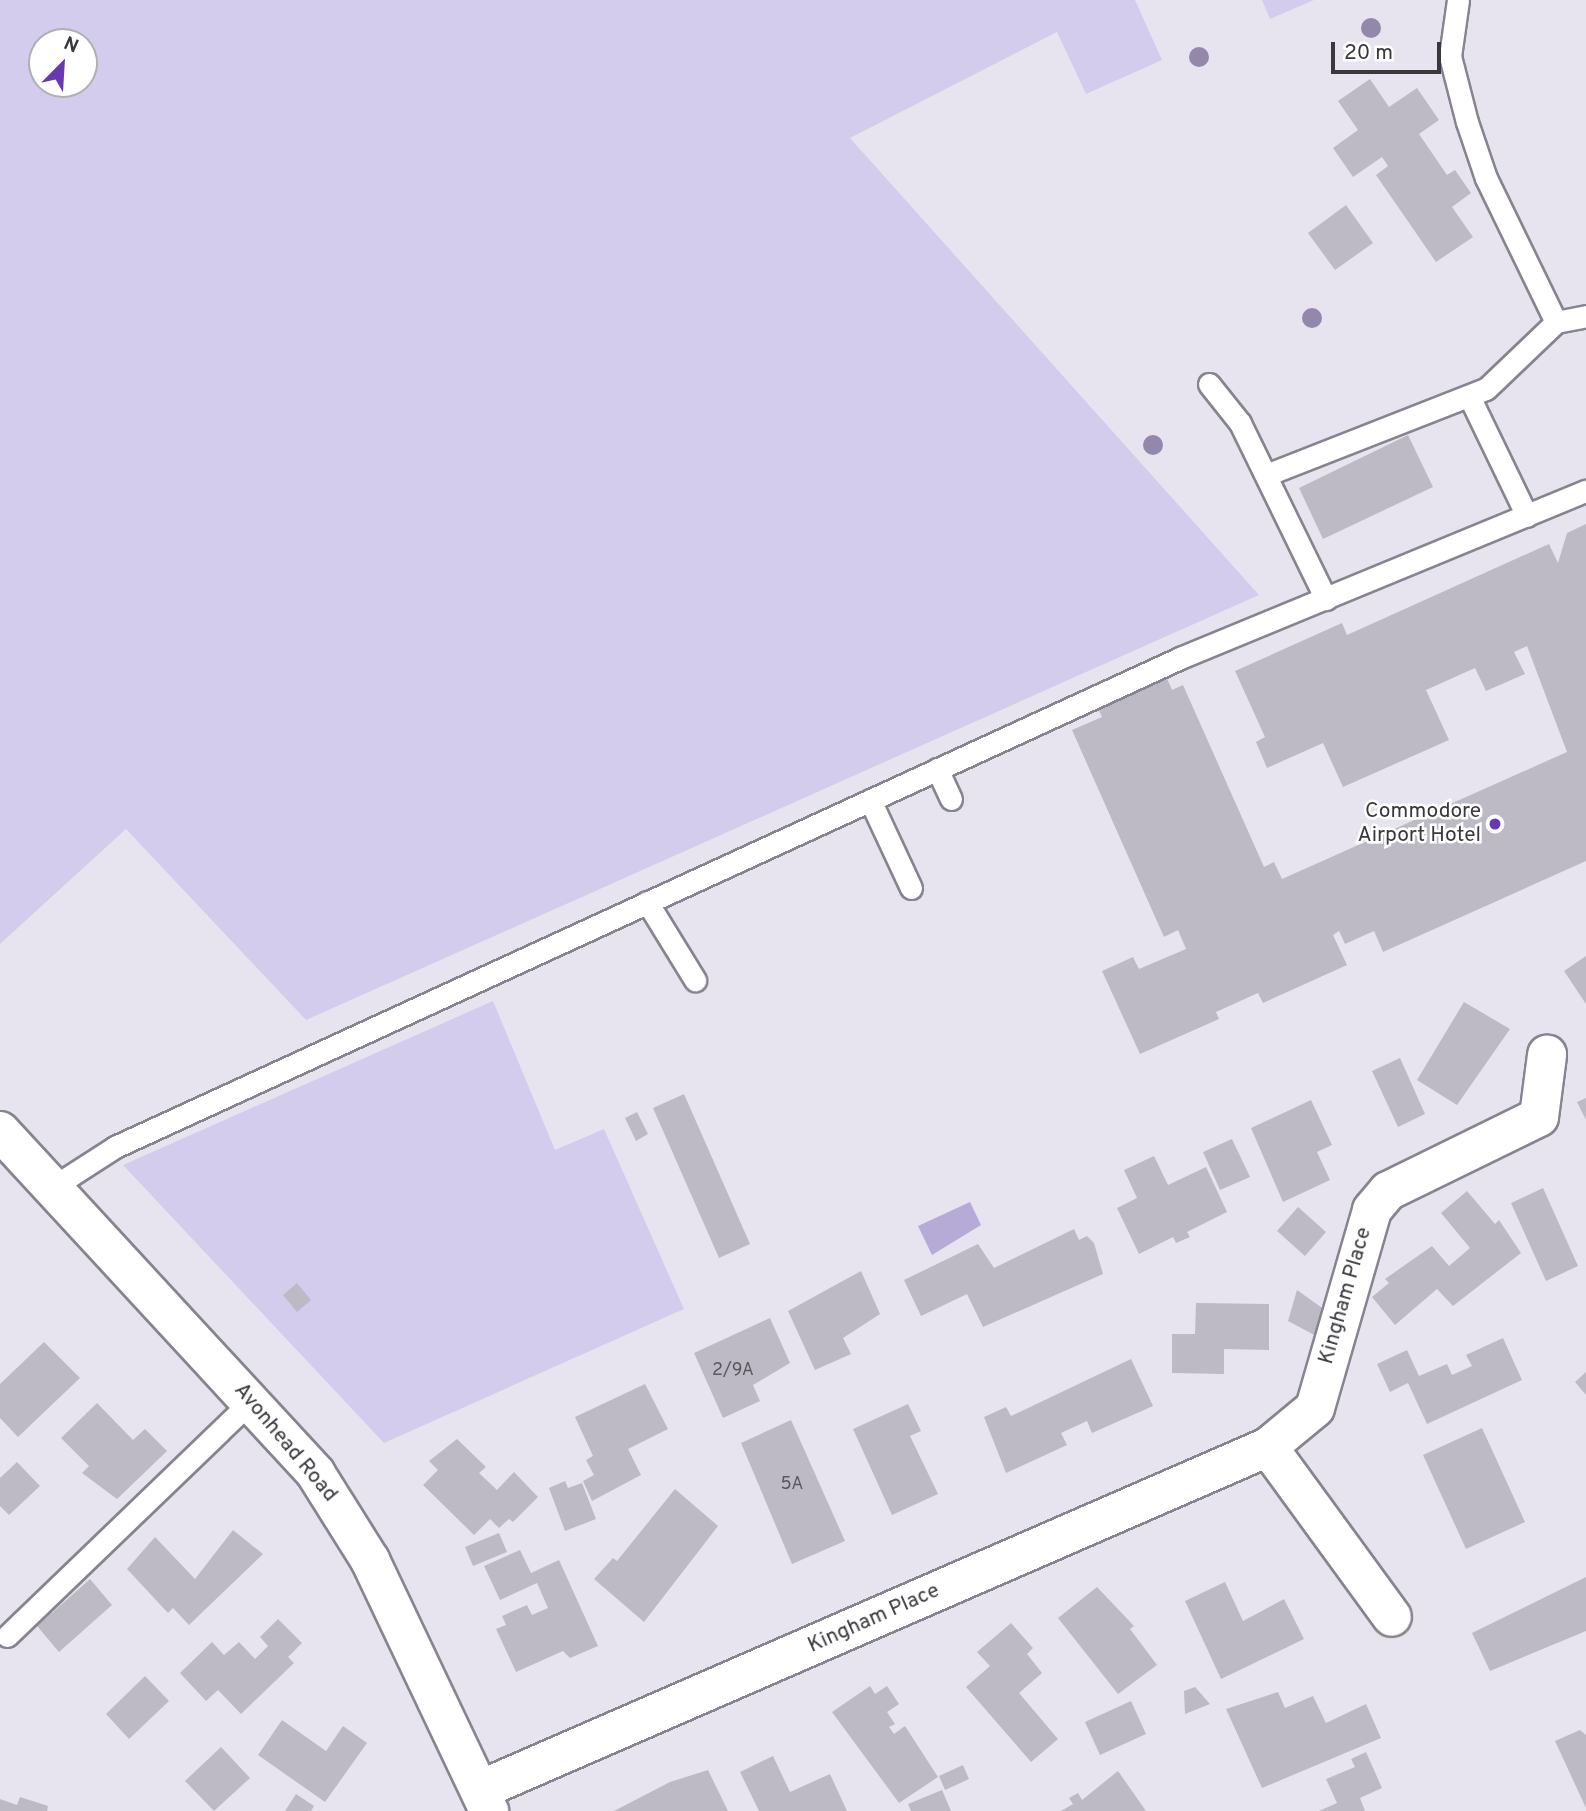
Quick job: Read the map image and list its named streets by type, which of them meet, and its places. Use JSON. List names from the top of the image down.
{
  "streets": {
    "street": ["Kingham Place", "Avonhead Road"]
  },
  "crossings": [
    ["Kingham Place", "Avonhead Road"]
  ],
  "places": ["Commodore Airport Hotel"],
  "house_numbers": ["2/9A", "5A"],
  "scale_bar": "20 m",
  "north": "top right"
}
